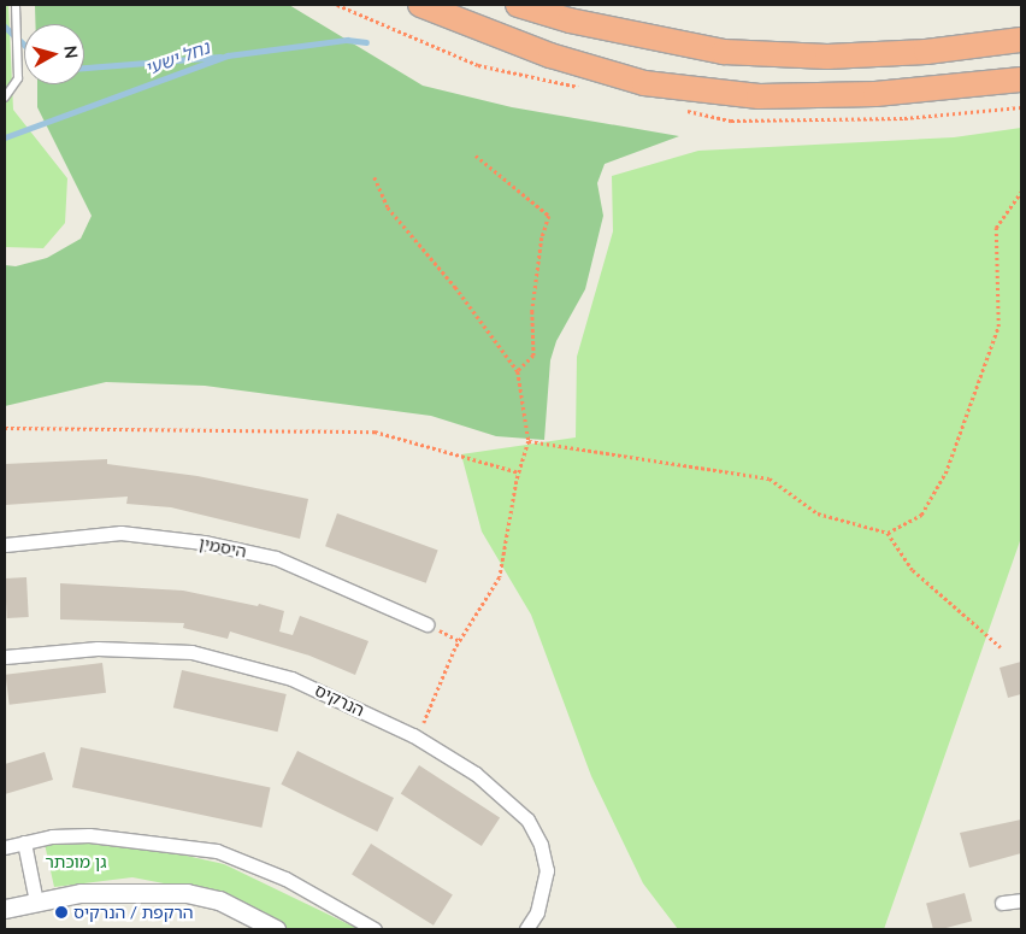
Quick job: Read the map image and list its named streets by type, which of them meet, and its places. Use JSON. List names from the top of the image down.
{
  "streets": {
    "street": ["היסמין", "הנרקיס"]
  },
  "water": ["נחל ישעי"],
  "parks": ["גן מוכתר"],
  "places": ["הרקפת / הנרקיס"],
  "north": "right"
}
